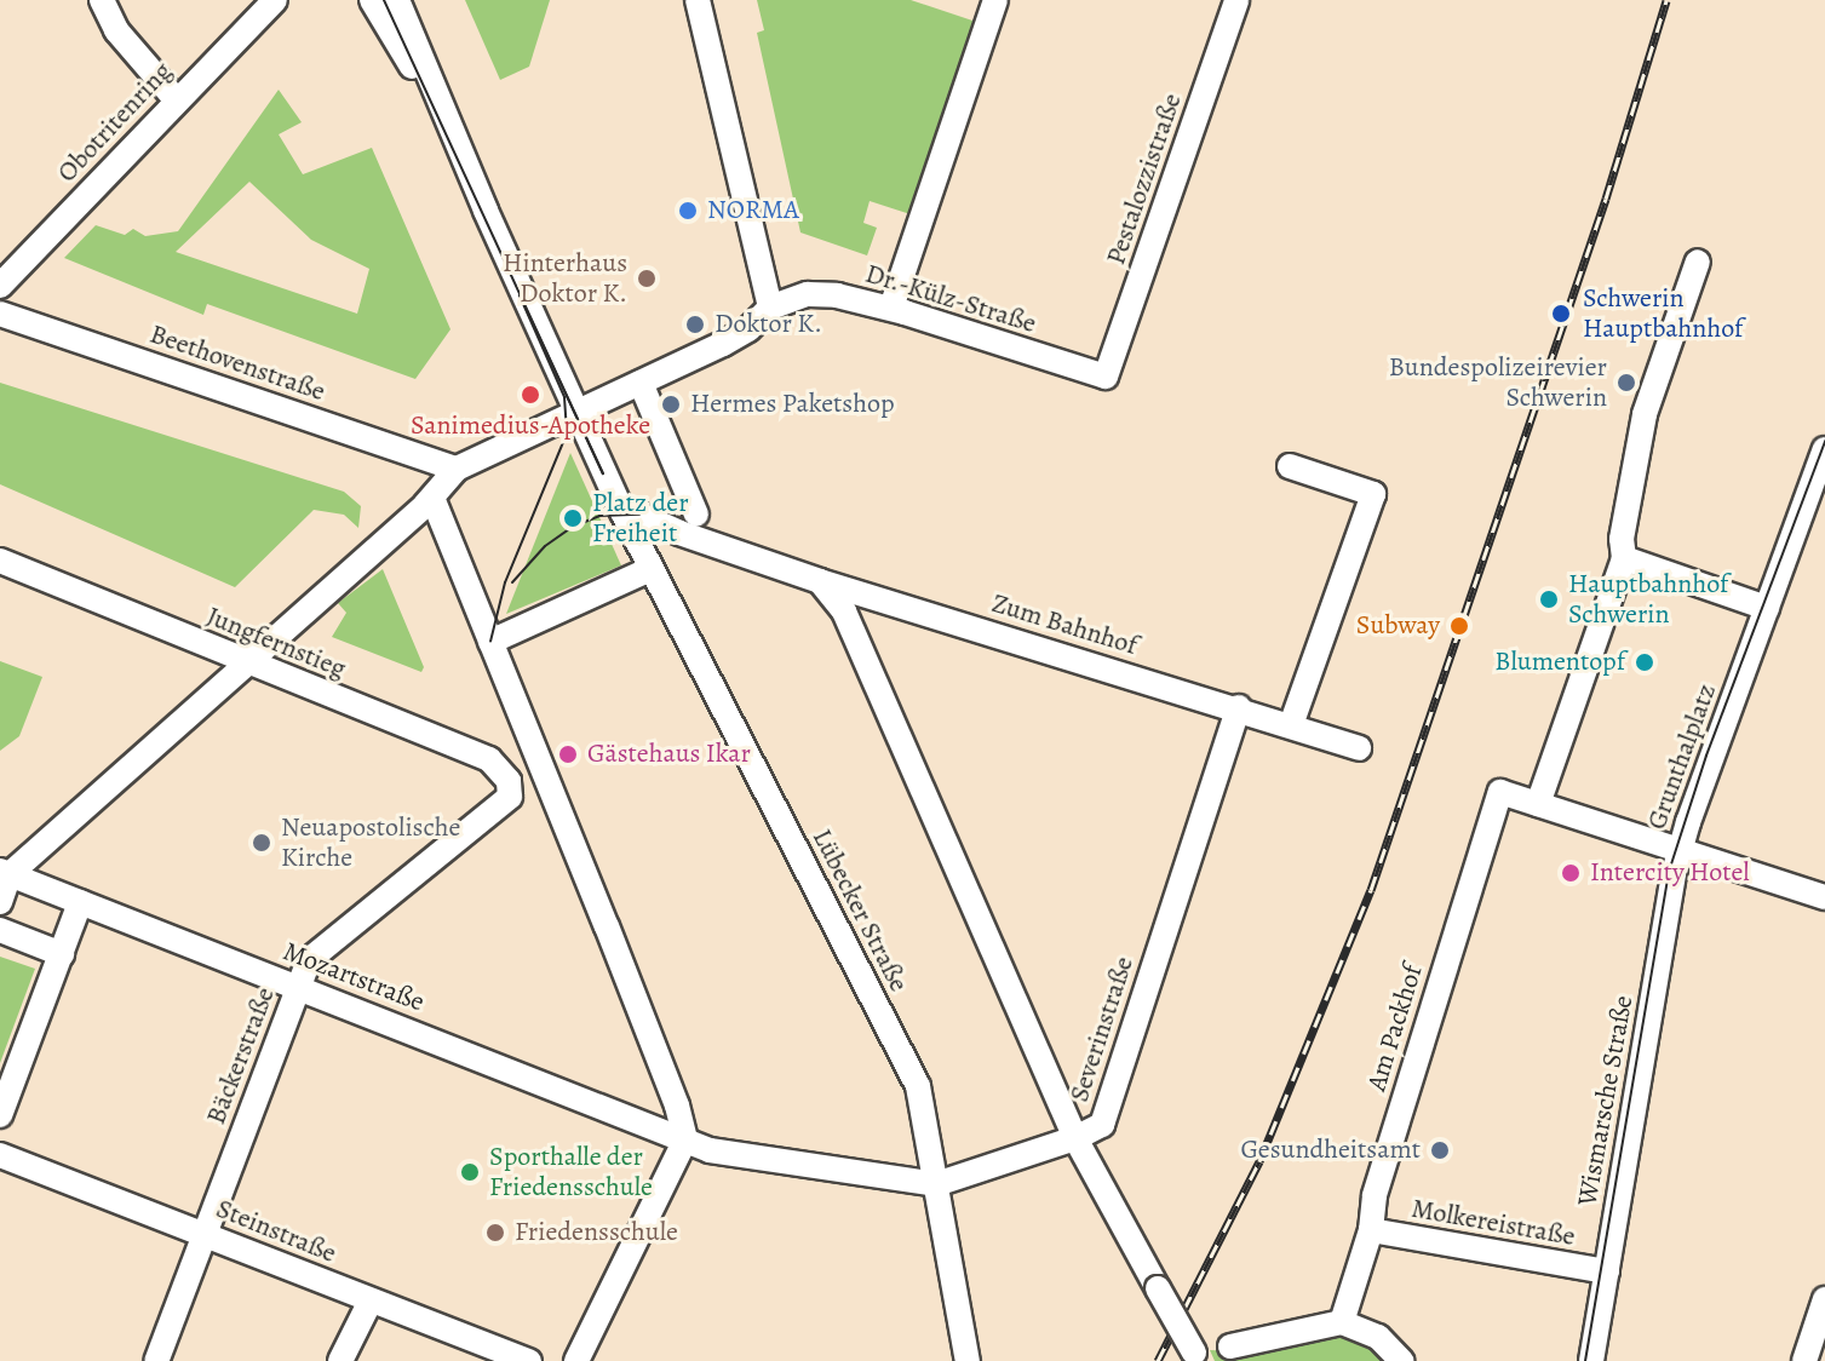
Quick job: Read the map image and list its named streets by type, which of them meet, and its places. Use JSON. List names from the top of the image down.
{
  "streets": {
    "street": [
      "Obotritenring",
      "Pestalozzistraße",
      "Dr.-Külz-Straße",
      "Beethovenstraße",
      "Zum Bahnhof",
      "Jungfernstieg",
      "Grunthalplatz",
      "Lübecker Straße",
      "Mozartstraße",
      "Am Packhof",
      "Severinstraße",
      "Bäckerstraße",
      "Wismarsche Straße",
      "Molkereistraße",
      "Steinstraße"
    ]
  },
  "crossings": [
    ["Pestalozzistraße", "Dr.-Külz-Straße"],
    ["Dr.-Külz-Straße", "Lübecker Straße"],
    ["Zum Bahnhof", "Lübecker Straße"],
    ["Zum Bahnhof", "Severinstraße"],
    ["Jungfernstieg", "Bäckerstraße"],
    ["Grunthalplatz", "Am Packhof"],
    ["Grunthalplatz", "Wismarsche Straße"],
    ["Lübecker Straße", "Severinstraße"],
    ["Mozartstraße", "Severinstraße"],
    ["Mozartstraße", "Bäckerstraße"],
    ["Am Packhof", "Molkereistraße"],
    ["Bäckerstraße", "Steinstraße"],
    ["Wismarsche Straße", "Molkereistraße"]
  ],
  "places": [
    "NORMA",
    "Hinterhaus Doktor K.",
    "Schwerin Hauptbahnhof",
    "Doktor K.",
    "Bundespolizeirevier Schwerin",
    "Sanimedius-Apotheke",
    "Hermes Paketshop",
    "Platz der Freiheit",
    "Hauptbahnhof Schwerin",
    "Subway",
    "Blumentopf",
    "Gästehaus Ikar",
    "Neuapostolische Kirche",
    "Intercity Hotel",
    "Gesundheitsamt",
    "Sporthalle der Friedensschule",
    "Friedensschule"
  ]
}
